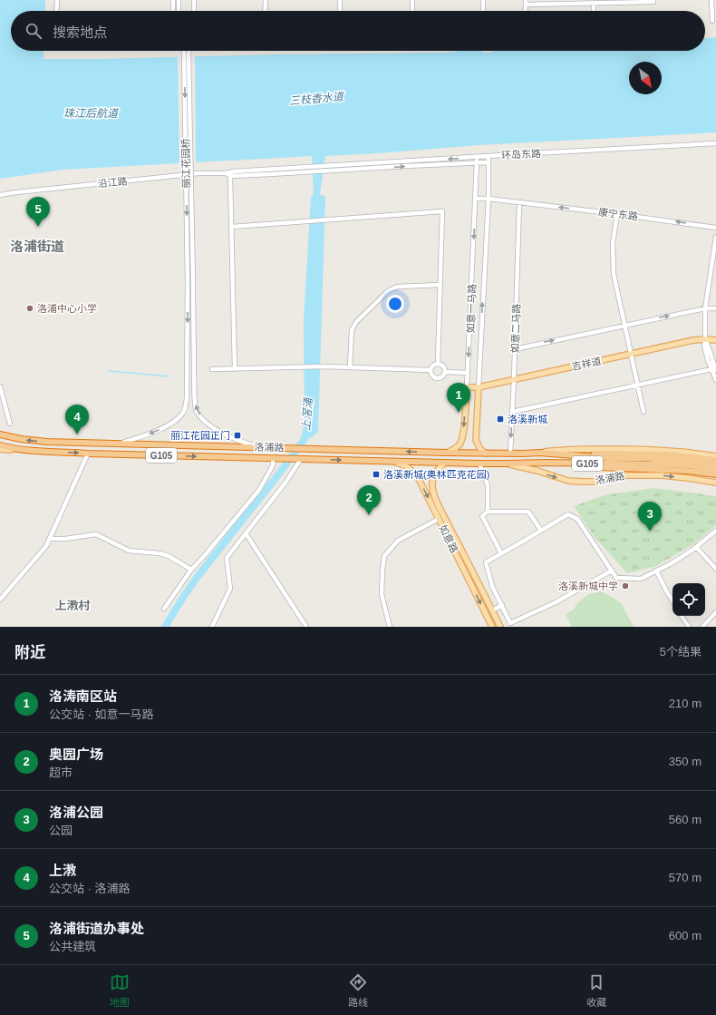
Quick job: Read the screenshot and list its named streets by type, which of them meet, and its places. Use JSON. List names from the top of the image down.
{
  "streets": {
    "highway": ["洛浦路", "G105"],
    "main road": ["如意一马路", "吉祥道", "如意路"],
    "street": [
      "环岛东路",
      "丽江花园桥",
      "沿江路",
      "康宁东路",
      "如意二马路"
    ]
  },
  "crossings": [
    ["环岛东路", "沿江路"],
    ["环岛东路", "如意一马路"],
    ["康宁东路", "如意一马路"],
    ["康宁东路", "如意二马路"],
    ["如意一马路", "吉祥道"],
    ["如意一马路", "洛浦路"],
    ["如意二马路", "吉祥道"],
    ["如意二马路", "洛浦路"],
    ["洛浦路", "如意路"]
  ],
  "one_way": ["康宁东路"],
  "districts": ["洛浦街道", "上漖村"],
  "water": ["三枝香水道", "珠江后航道", "上滘涌"],
  "places": {
    "other": ["洛浦中心小学", "洛溪新城中学"],
    "transit": ["洛溪新城", "丽江花园正门", "洛溪新城(奥林匹克花园)"]
  },
  "north": "bottom right",
  "page": {
    "search": "搜索地点",
    "pins": [
      "5",
      "1",
      "4",
      "2",
      "3"
    ],
    "heading": ["附近", "5个结果"],
    "list": [
      {
        "mark": "1",
        "name": "洛涛南区站",
        "note": "公交站 · 如意一马路",
        "value": "210 m"
      },
      {
        "mark": "2",
        "name": "奥园广场",
        "note": "超市",
        "value": "350 m"
      },
      {
        "mark": "3",
        "name": "洛浦公园",
        "note": "公园",
        "value": "560 m"
      },
      {
        "mark": "4",
        "name": "上漖",
        "note": "公交站 · 洛浦路",
        "value": "570 m"
      },
      {
        "mark": "5",
        "name": "洛浦街道办事处",
        "note": "公共建筑",
        "value": "600 m"
      }
    ],
    "nav": ["地图", "路线", "收藏"]
  }
}
